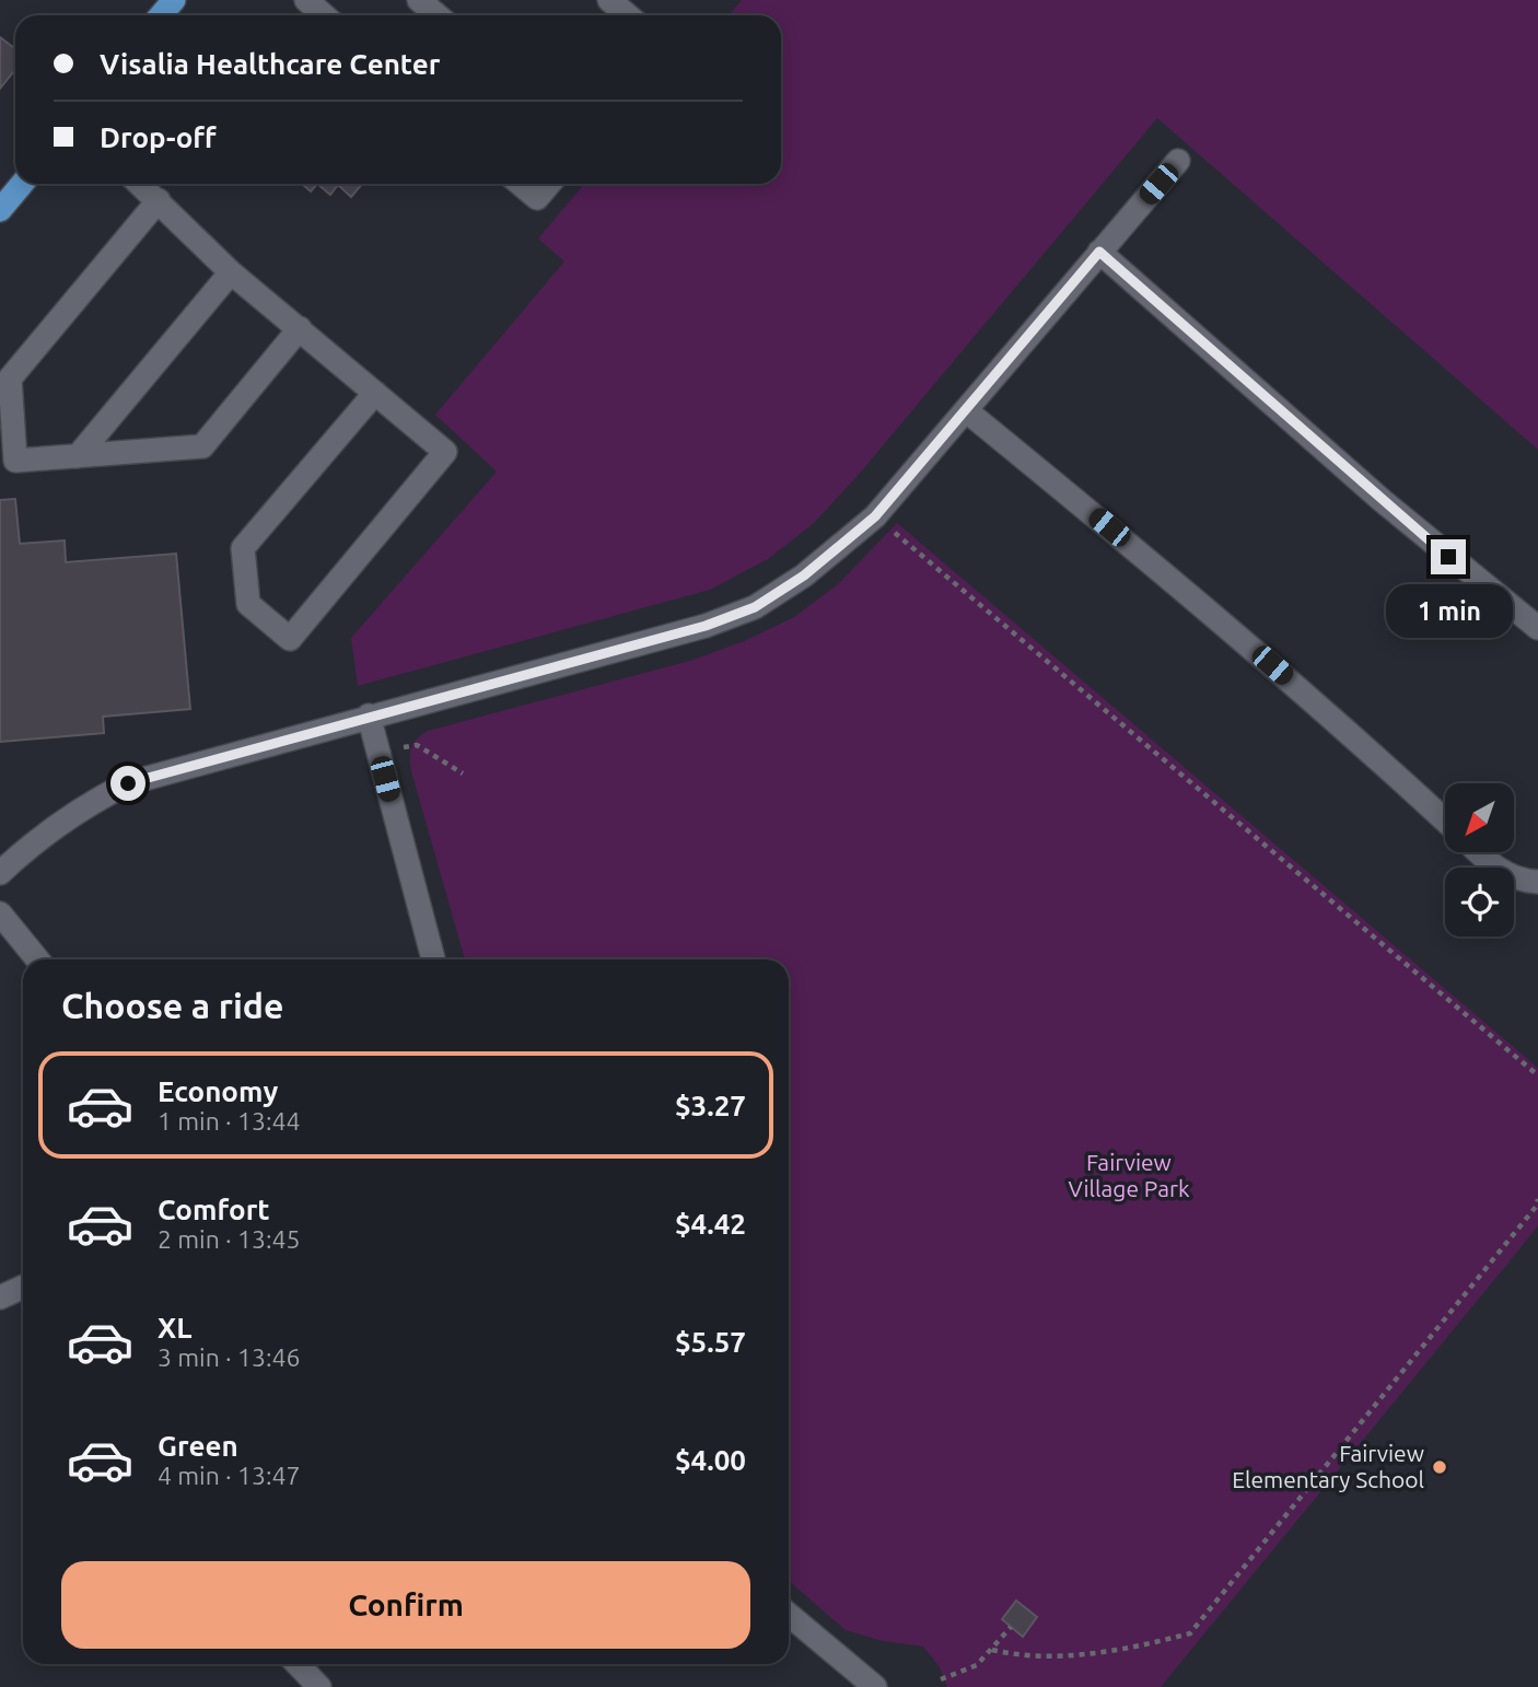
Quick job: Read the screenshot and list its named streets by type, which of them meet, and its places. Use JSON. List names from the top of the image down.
{
  "parks": ["Fairview Village Park"],
  "places": ["Fairview Elementary School"],
  "north": "bottom left",
  "page": {
    "banner": ["Visalia Healthcare Center", "Drop-off"],
    "bubble": "1 min",
    "heading": "Choose a ride",
    "list": [
      {
        "name": "Economy",
        "note": "1 min · 13:44",
        "value": "$3.27"
      },
      {
        "name": "Comfort",
        "note": "2 min · 13:45",
        "value": "$4.42"
      },
      {
        "name": "XL",
        "note": "3 min · 13:46",
        "value": "$5.57"
      },
      {
        "name": "Green",
        "note": "4 min · 13:47",
        "value": "$4.00"
      }
    ],
    "buttons": "Confirm"
  }
}
